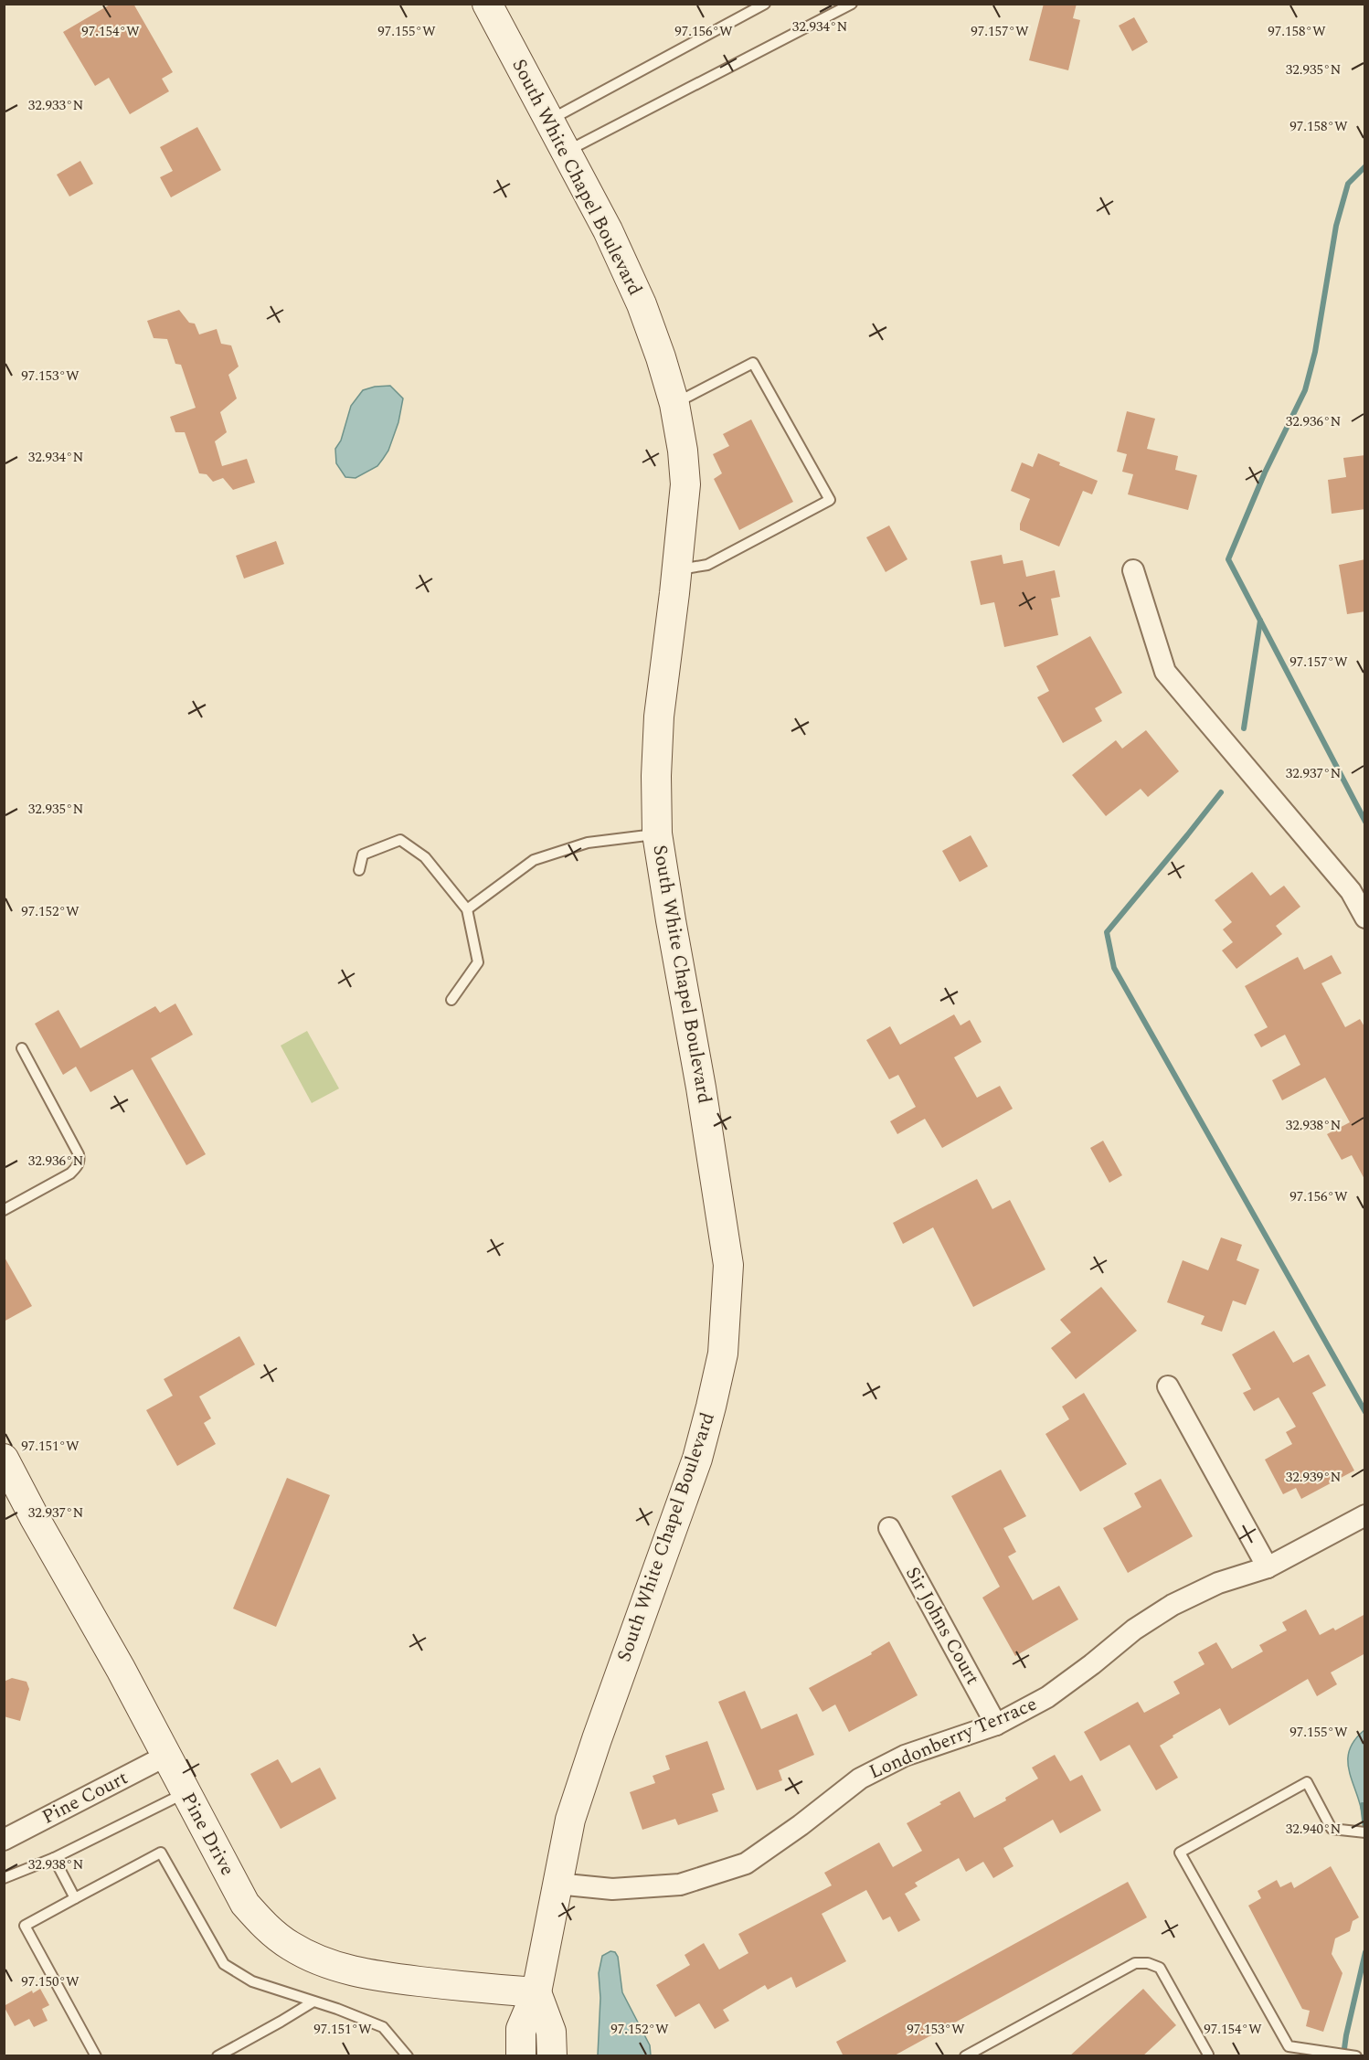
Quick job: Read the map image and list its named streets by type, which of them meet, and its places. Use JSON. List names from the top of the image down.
{
  "streets": {
    "main road": ["South White Chapel Boulevard", "Pine Drive"],
    "street": ["Sir Johns Court", "Londonberry Terrace", "Pine Court"]
  },
  "crossings": [
    ["South White Chapel Boulevard", "Londonberry Terrace"],
    ["South White Chapel Boulevard", "Pine Drive"],
    ["Sir Johns Court", "Londonberry Terrace"],
    ["Pine Court", "Pine Drive"]
  ],
  "coordinates": [
    "32.934°N",
    "97.154°W",
    "97.155°W",
    "97.156°W",
    "97.157°W",
    "97.158°W",
    "32.935°N",
    "32.933°N",
    "97.153°W",
    "32.936°N",
    "32.937°N",
    "97.152°W",
    "32.938°N",
    "97.151°W",
    "32.939°N",
    "32.940°N",
    "97.150°W"
  ]
}
